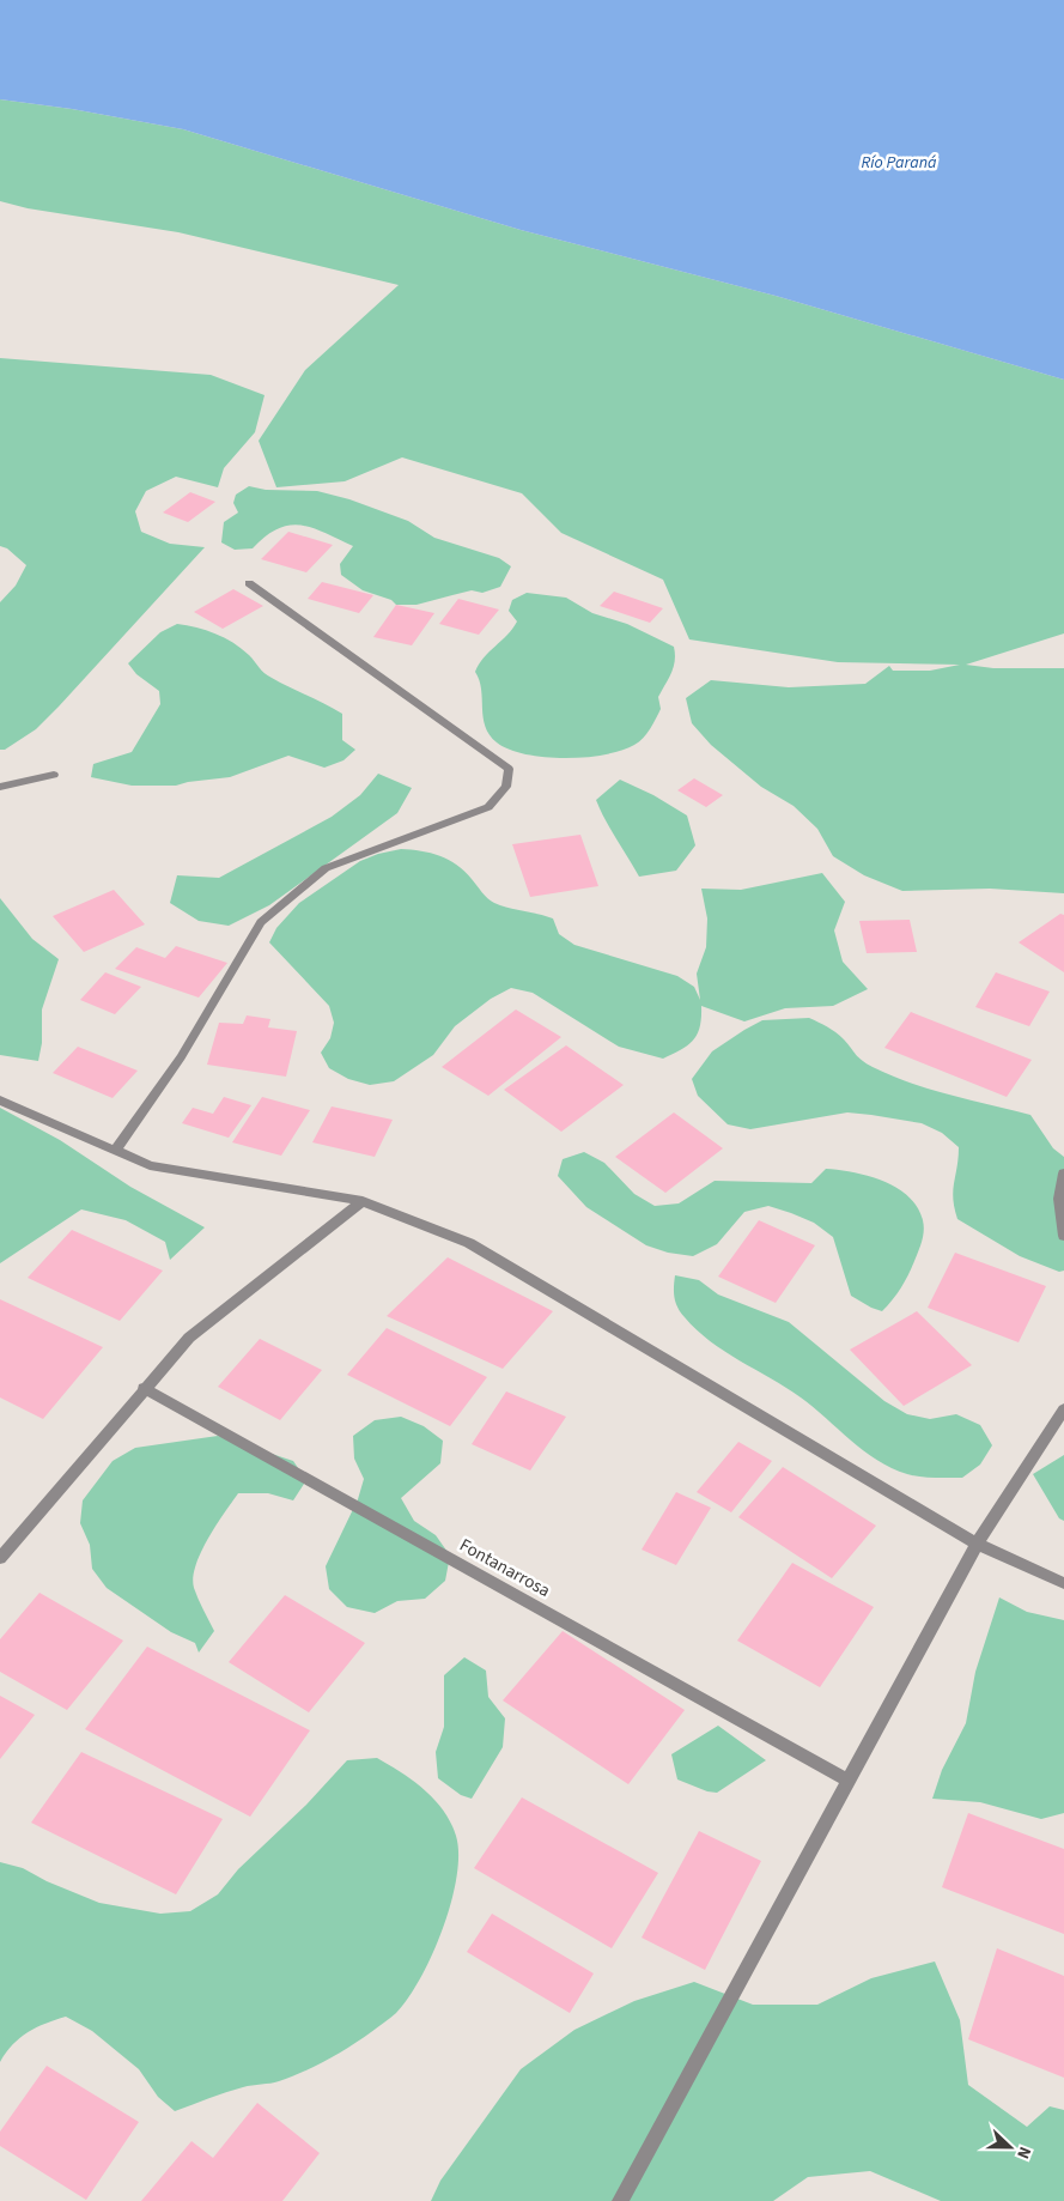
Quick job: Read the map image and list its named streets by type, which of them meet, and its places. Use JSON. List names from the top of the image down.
{
  "streets": {
    "street": ["Fontanarrosa"]
  },
  "water": ["Río Paraná"],
  "north": "right"
}
